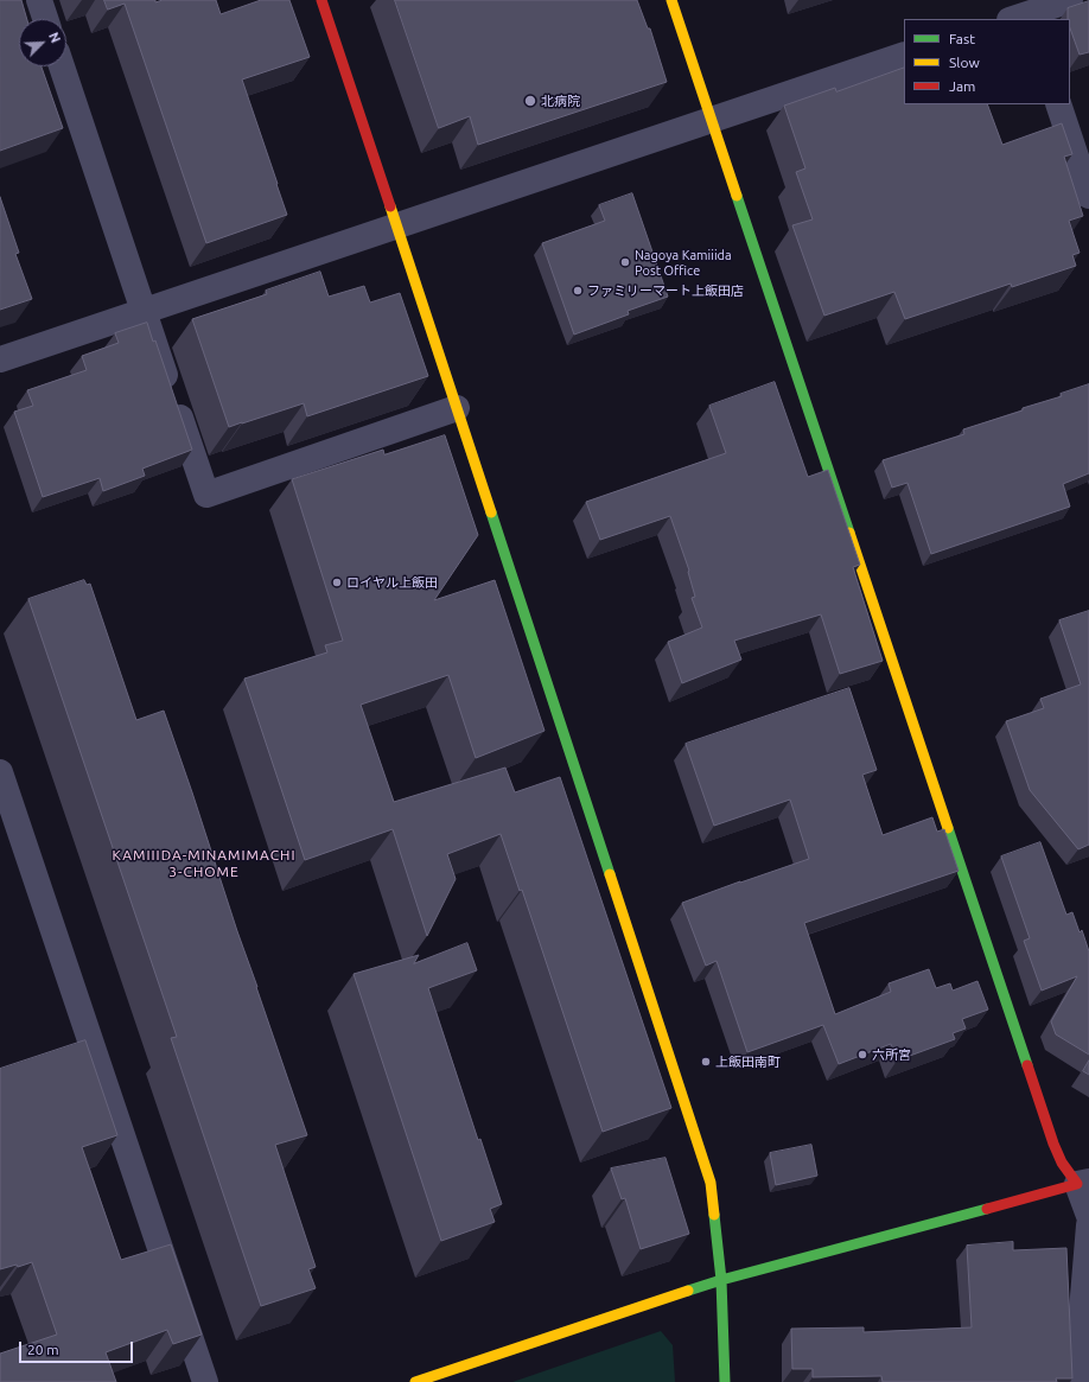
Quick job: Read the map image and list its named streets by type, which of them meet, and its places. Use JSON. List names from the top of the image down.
{
  "districts": ["KAMIIIDA-MINAMIMACHI 3-CHOME"],
  "places": [
    "北病院",
    "Nagoya Kamiiida Post Office",
    "ファミリーマート上飯田店",
    "ロイヤル上飯田",
    "六所宮",
    "上飯田南町"
  ],
  "legend": ["Fast", "Slow", "Jam"],
  "scale_bar": "20 m",
  "north": "top right"
}
